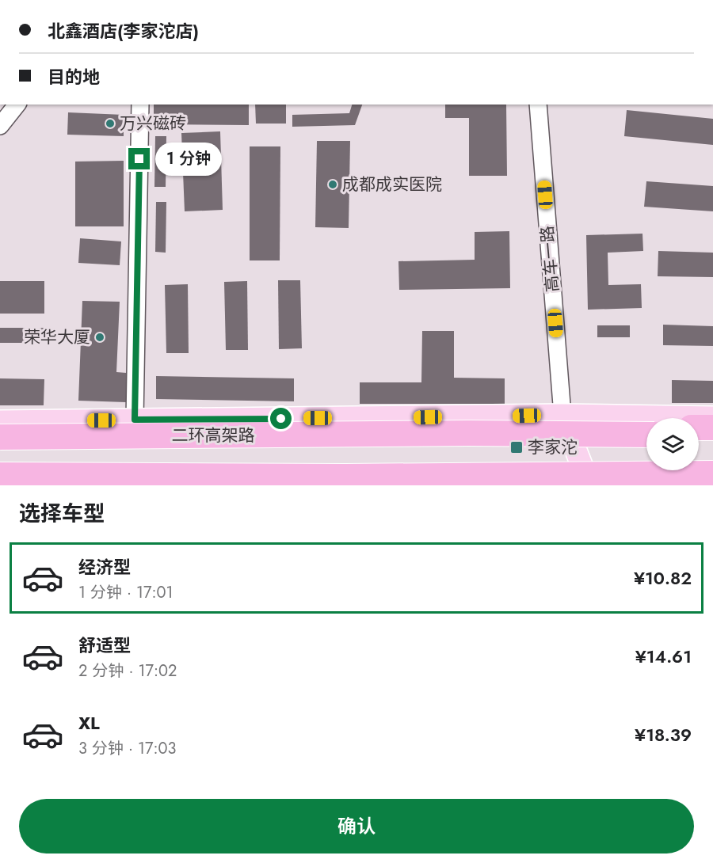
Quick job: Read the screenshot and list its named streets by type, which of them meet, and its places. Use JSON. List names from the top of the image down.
{
  "streets": {
    "highway": ["二环高架路"],
    "street": ["高车一路"]
  },
  "places": {
    "other": ["万兴磁砖", "成都成实医院", "荣华大厦"],
    "transit": ["李家沱"]
  },
  "page": {
    "banner": ["北鑫酒店(李家沱店)", "目的地"],
    "bubble": "1 分钟",
    "heading": "选择车型",
    "list": [
      {
        "name": "经济型",
        "note": "1 分钟 · 17:01",
        "value": "¥10.82"
      },
      {
        "name": "舒适型",
        "note": "2 分钟 · 17:02",
        "value": "¥14.61"
      },
      {
        "name": "XL",
        "note": "3 分钟 · 17:03",
        "value": "¥18.39"
      }
    ],
    "buttons": "确认"
  }
}
